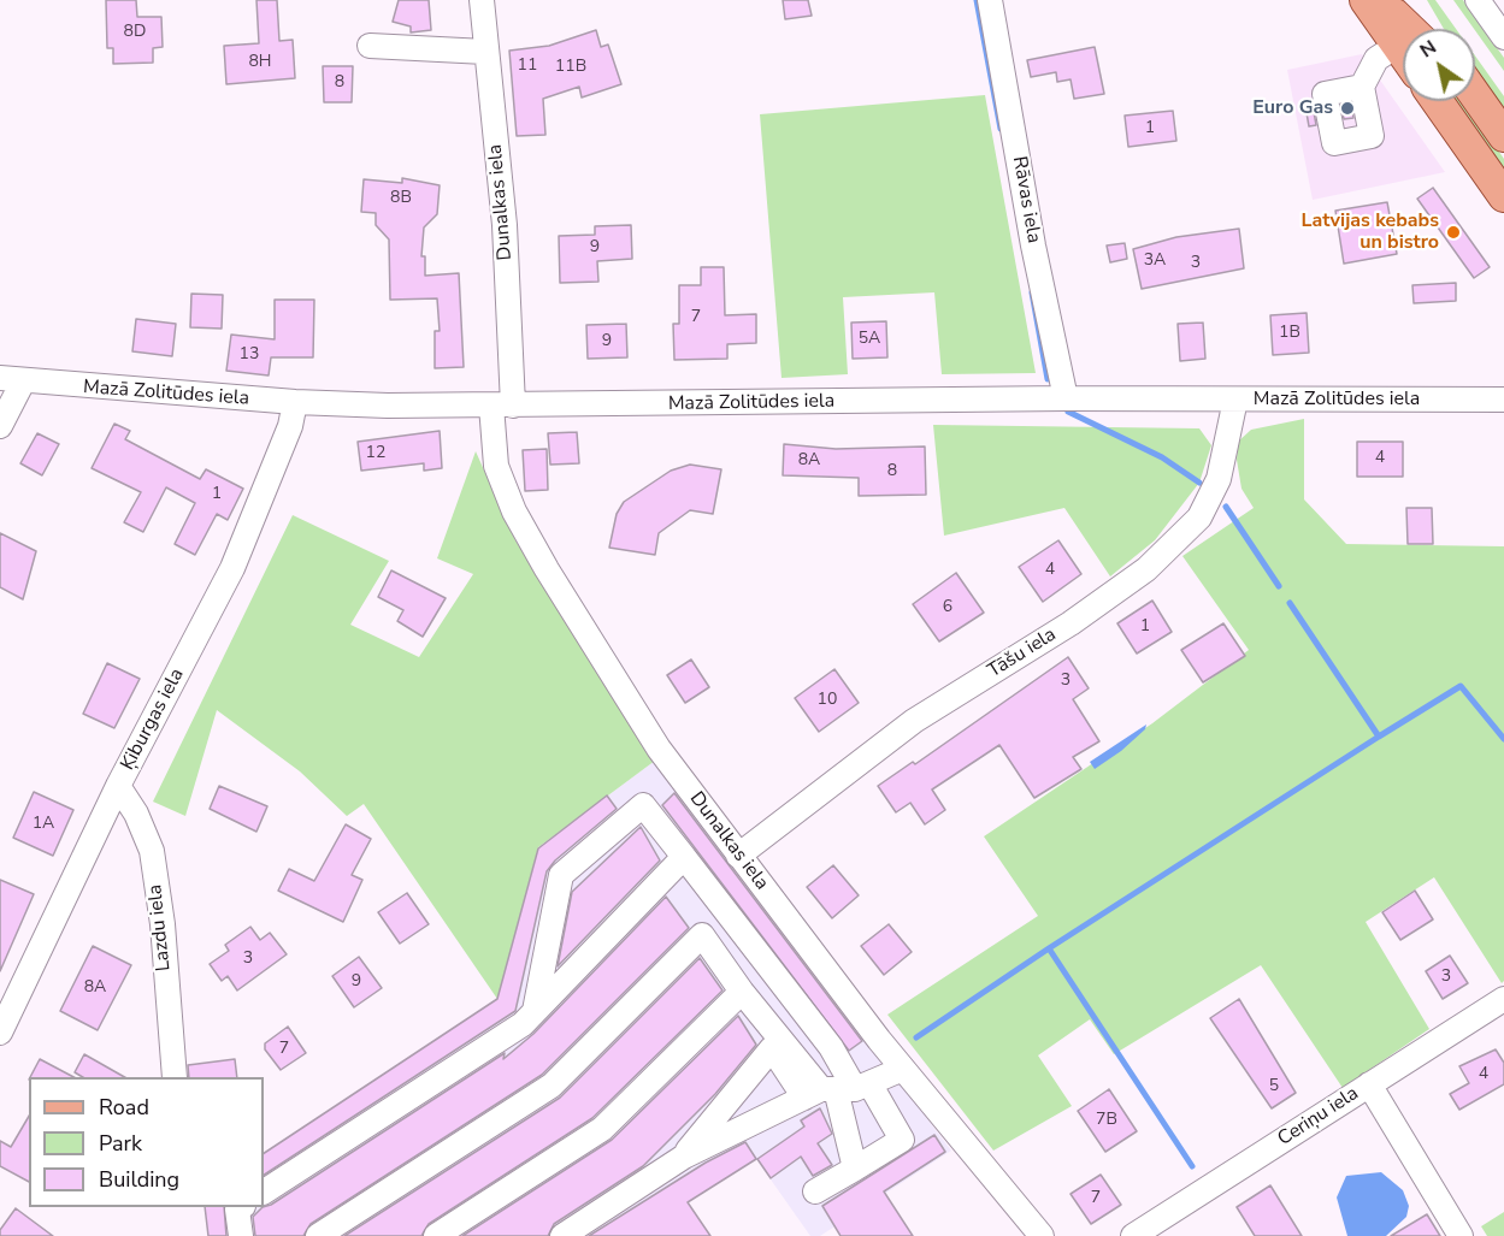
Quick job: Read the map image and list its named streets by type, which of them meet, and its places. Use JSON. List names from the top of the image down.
{
  "streets": {
    "street": [
      "Rāvas iela",
      "Dunalkas iela",
      "Mazā Zolitūdes iela",
      "Tāšu iela",
      "Ķiburgas iela",
      "Lazdu iela",
      "Ceriņu iela"
    ]
  },
  "crossings": [
    ["Rāvas iela", "Mazā Zolitūdes iela"],
    ["Dunalkas iela", "Mazā Zolitūdes iela"],
    ["Dunalkas iela", "Tāšu iela"],
    ["Mazā Zolitūdes iela", "Tāšu iela"],
    ["Mazā Zolitūdes iela", "Ķiburgas iela"],
    ["Ķiburgas iela", "Lazdu iela"]
  ],
  "places": ["Euro Gas", "Latvijas kebabs un bistro"],
  "house_numbers": [
    "8D",
    "8H",
    "11",
    "11B",
    "8",
    "1",
    "8B",
    "9",
    "3A",
    "3",
    "7",
    "1B",
    "5A",
    "9",
    "13",
    "12",
    "4",
    "8A",
    "8",
    "1",
    "4",
    "6",
    "1",
    "3",
    "10",
    "1A",
    "3",
    "3",
    "9",
    "8A",
    "7",
    "4",
    "5",
    "7B",
    "7"
  ],
  "legend": ["Road", "Park", "Building"],
  "north": "top left"
}
